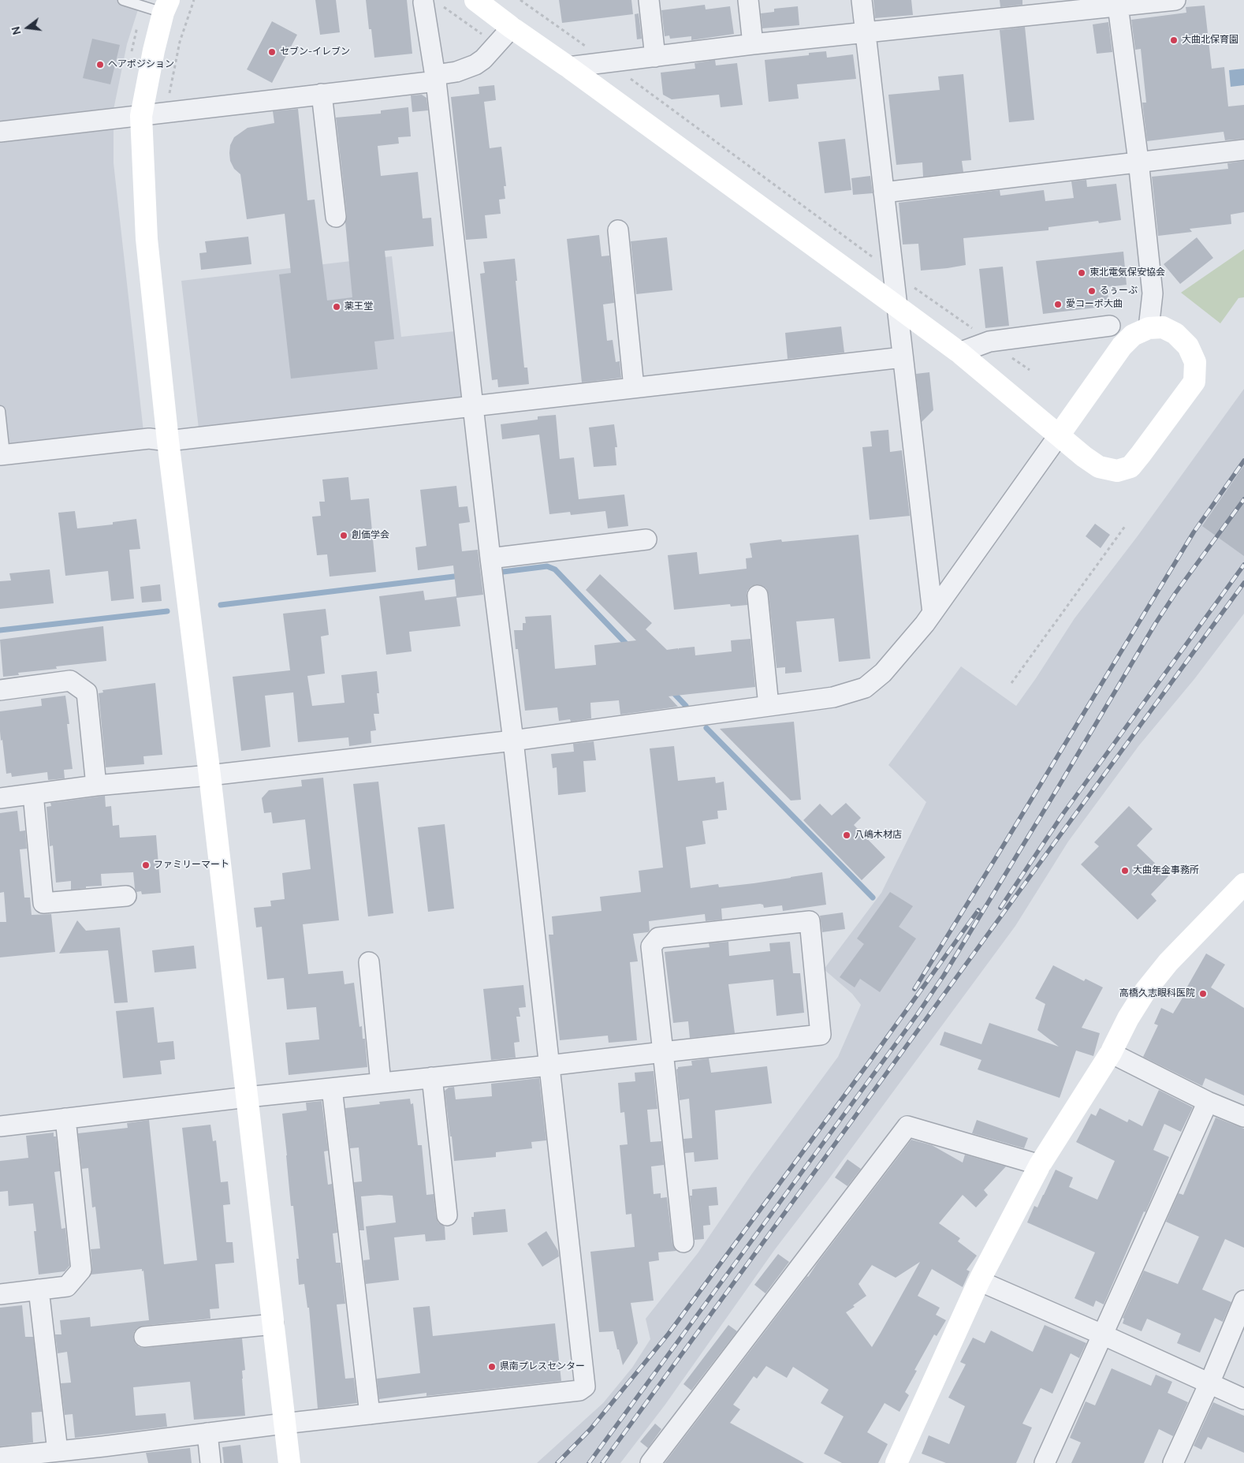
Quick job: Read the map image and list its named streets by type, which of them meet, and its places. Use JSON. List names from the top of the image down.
{
  "places": [
    "大曲北保育園",
    "セブン-イレブン",
    "ヘアポジション",
    "東北電気保安協会",
    "るぅーぶ",
    "愛コーポ大曲",
    "薬王堂",
    "創価学会",
    "八嶋木材店",
    "ファミリーマート",
    "大曲年金事務所",
    "高橋久志眼科医院",
    "県南プレスセンター"
  ],
  "north": "left"
}
